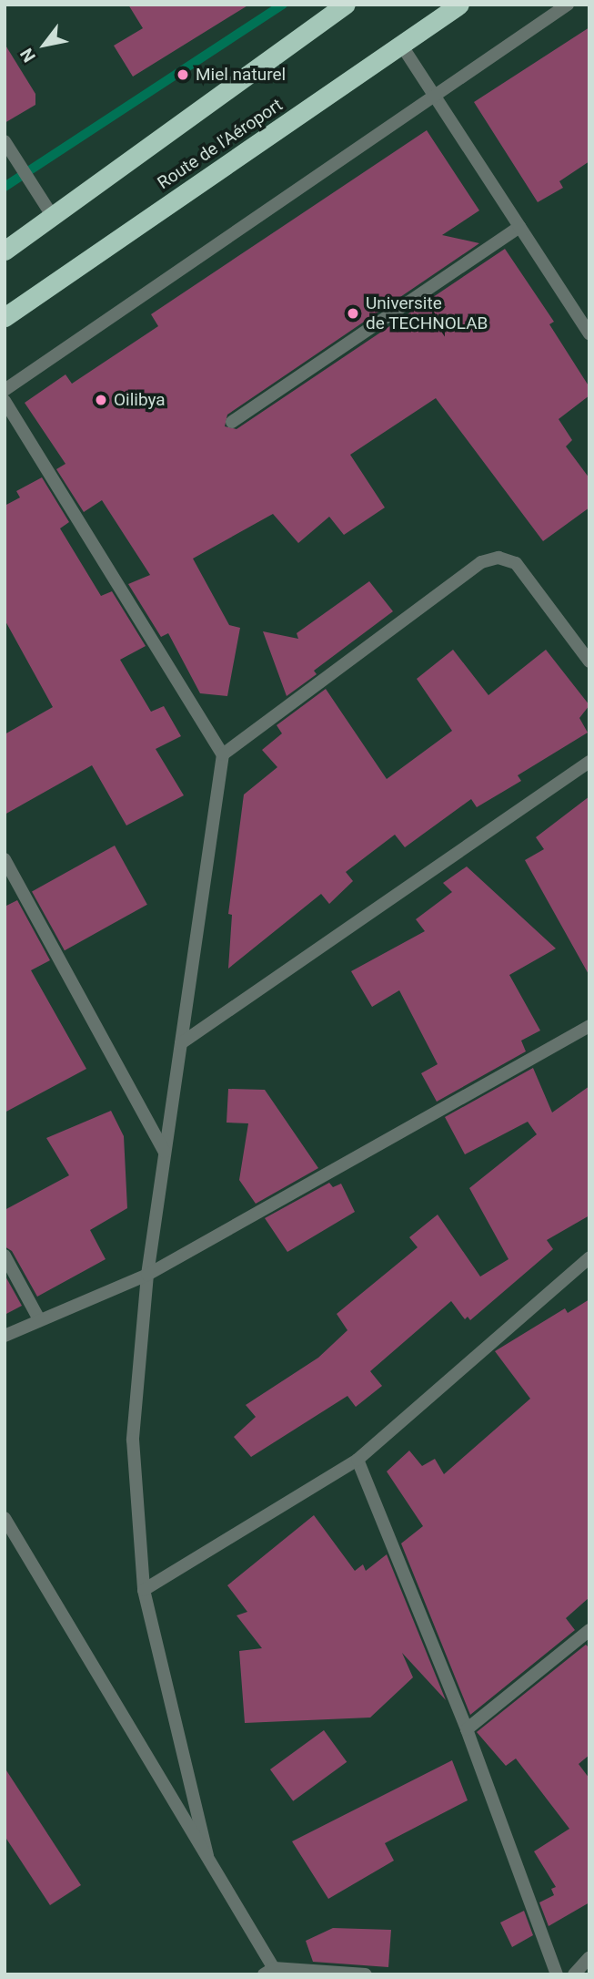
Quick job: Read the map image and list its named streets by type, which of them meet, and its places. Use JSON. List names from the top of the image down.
{
  "streets": {
    "highway": ["Route de l'Aéroport"]
  },
  "places": ["Miel naturel", "Universite de TECHNOLAB", "Oilibya"],
  "north": "bottom left"
}
